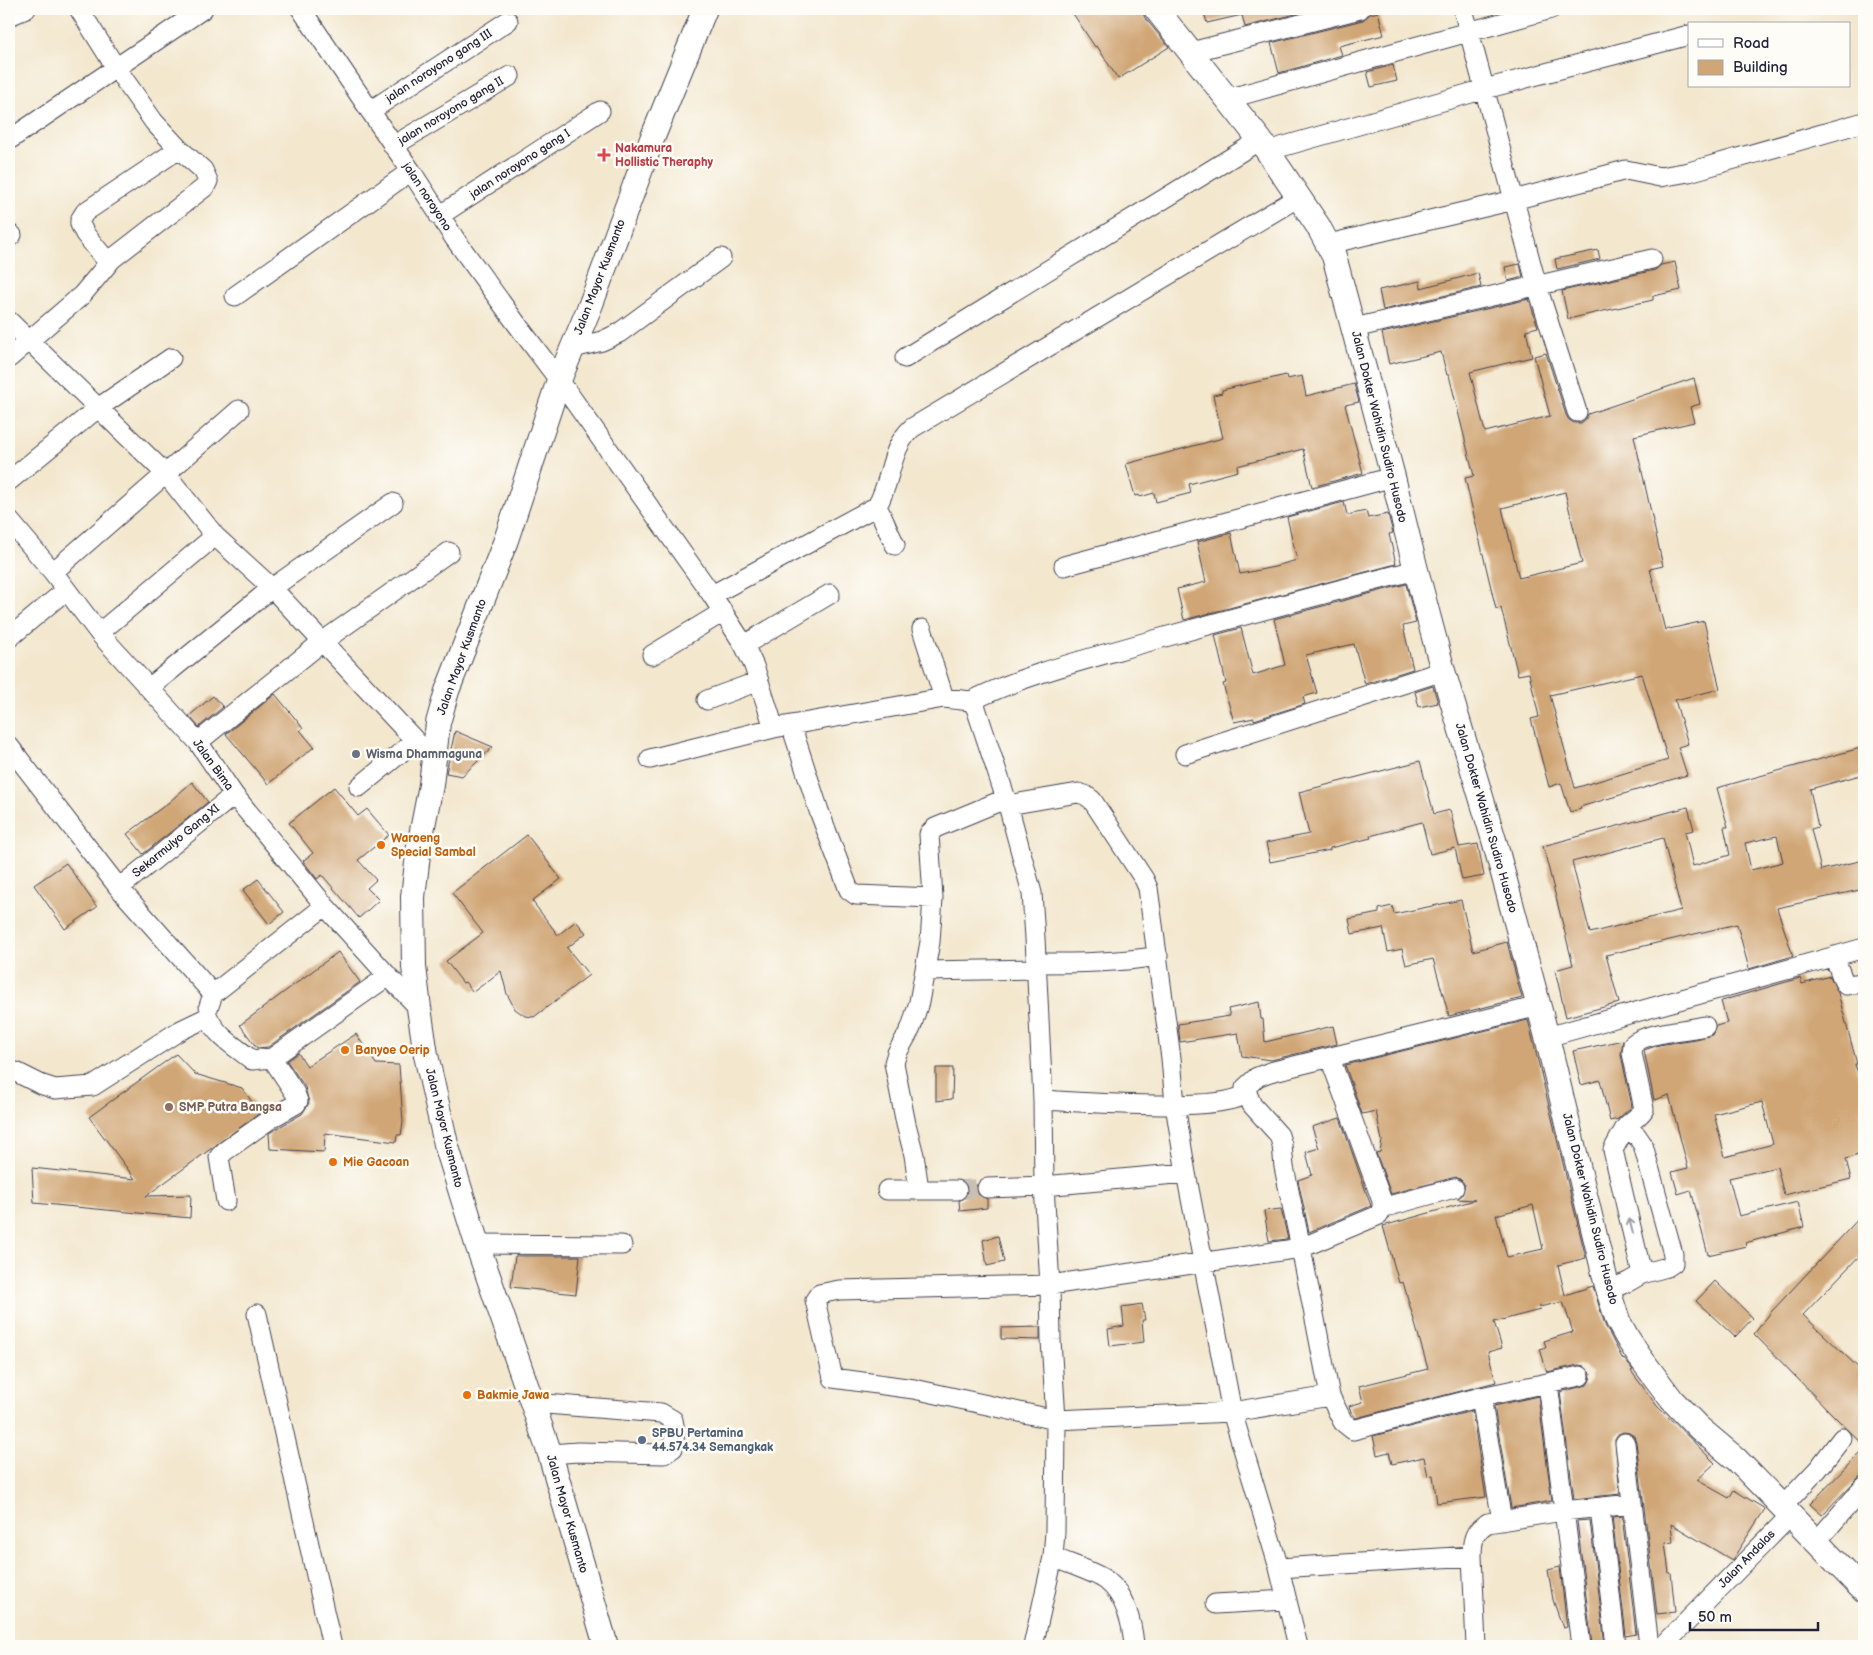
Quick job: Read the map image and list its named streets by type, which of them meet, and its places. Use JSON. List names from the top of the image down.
{
  "streets": {
    "main road": ["Jalan Mayor Kusmanto", "Jalan Dokter Wahidin Sudiro Husodo"],
    "street": [
      "jalan noroyono gang III",
      "jalan noroyono gang II",
      "jalan noroyono gang I",
      "jalan noroyono",
      "Jalan Bima",
      "Sekarmulyo Gang XI",
      "Jalan Andalas"
    ]
  },
  "crossings": [
    ["jalan noroyono gang III", "jalan noroyono"],
    ["jalan noroyono gang II", "jalan noroyono"],
    ["jalan noroyono gang I", "jalan noroyono"],
    ["jalan noroyono", "Jalan Mayor Kusmanto"],
    ["Jalan Mayor Kusmanto", "Jalan Bima"],
    ["Jalan Dokter Wahidin Sudiro Husodo", "Jalan Andalas"],
    ["Jalan Bima", "Sekarmulyo Gang XI"]
  ],
  "places": {
    "health": ["Nakamura Hollistic Theraphy"],
    "other": [
      "Wisma Dhammaguna",
      "Waroeng Special Sambal",
      "Banyoe Oerip",
      "SMP Putra Bangsa",
      "Mie Gacoan",
      "Bakmie Jawa",
      "SPBU Pertamina 44.574.34 Semangkak"
    ]
  },
  "legend": ["Road", "Building"],
  "scale_bar": "50 m"
}
